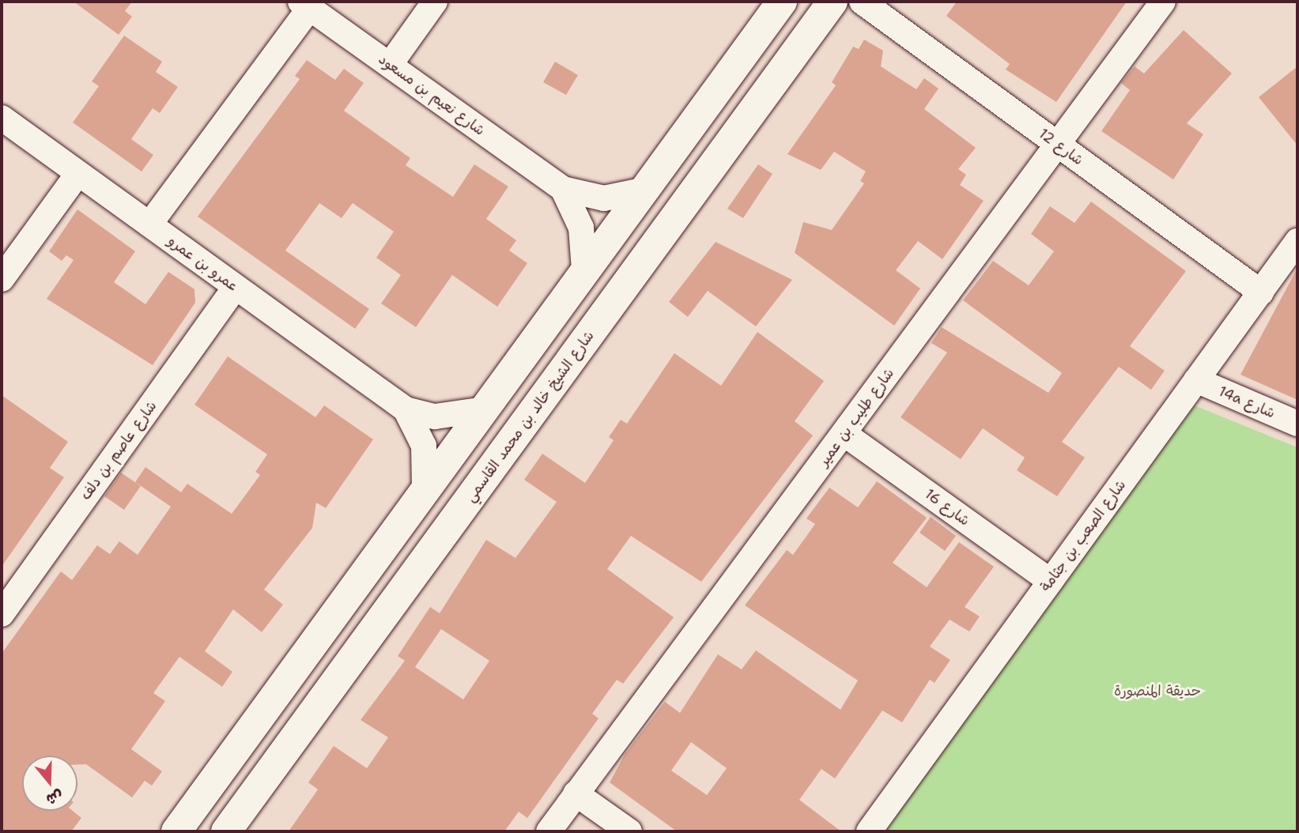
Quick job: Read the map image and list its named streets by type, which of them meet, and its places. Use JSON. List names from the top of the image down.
{
  "streets": {
    "main road": ["شارع الشيخ خالد بن محمد القاسمي"],
    "street": [
      "شارع نعيم بن مسعود",
      "شارع 12",
      "عمرو بن عمرو",
      "14a شارع",
      "شارع طليب بن عمير",
      "شارع عاصم بن دلف",
      "شارع 16",
      "شارع الصعب بن جثامة"
    ]
  },
  "crossings": [
    ["شارع 12", "شارع طليب بن عمير"],
    ["شارع 12", "شارع الصعب بن جثامة"],
    ["عمرو بن عمرو", "شارع عاصم بن دلف"],
    ["14a شارع", "شارع الصعب بن جثامة"],
    ["شارع طليب بن عمير", "شارع 16"],
    ["شارع 16", "شارع الصعب بن جثامة"]
  ],
  "parks": ["حديقة المنصورة"],
  "north": "bottom"
}
